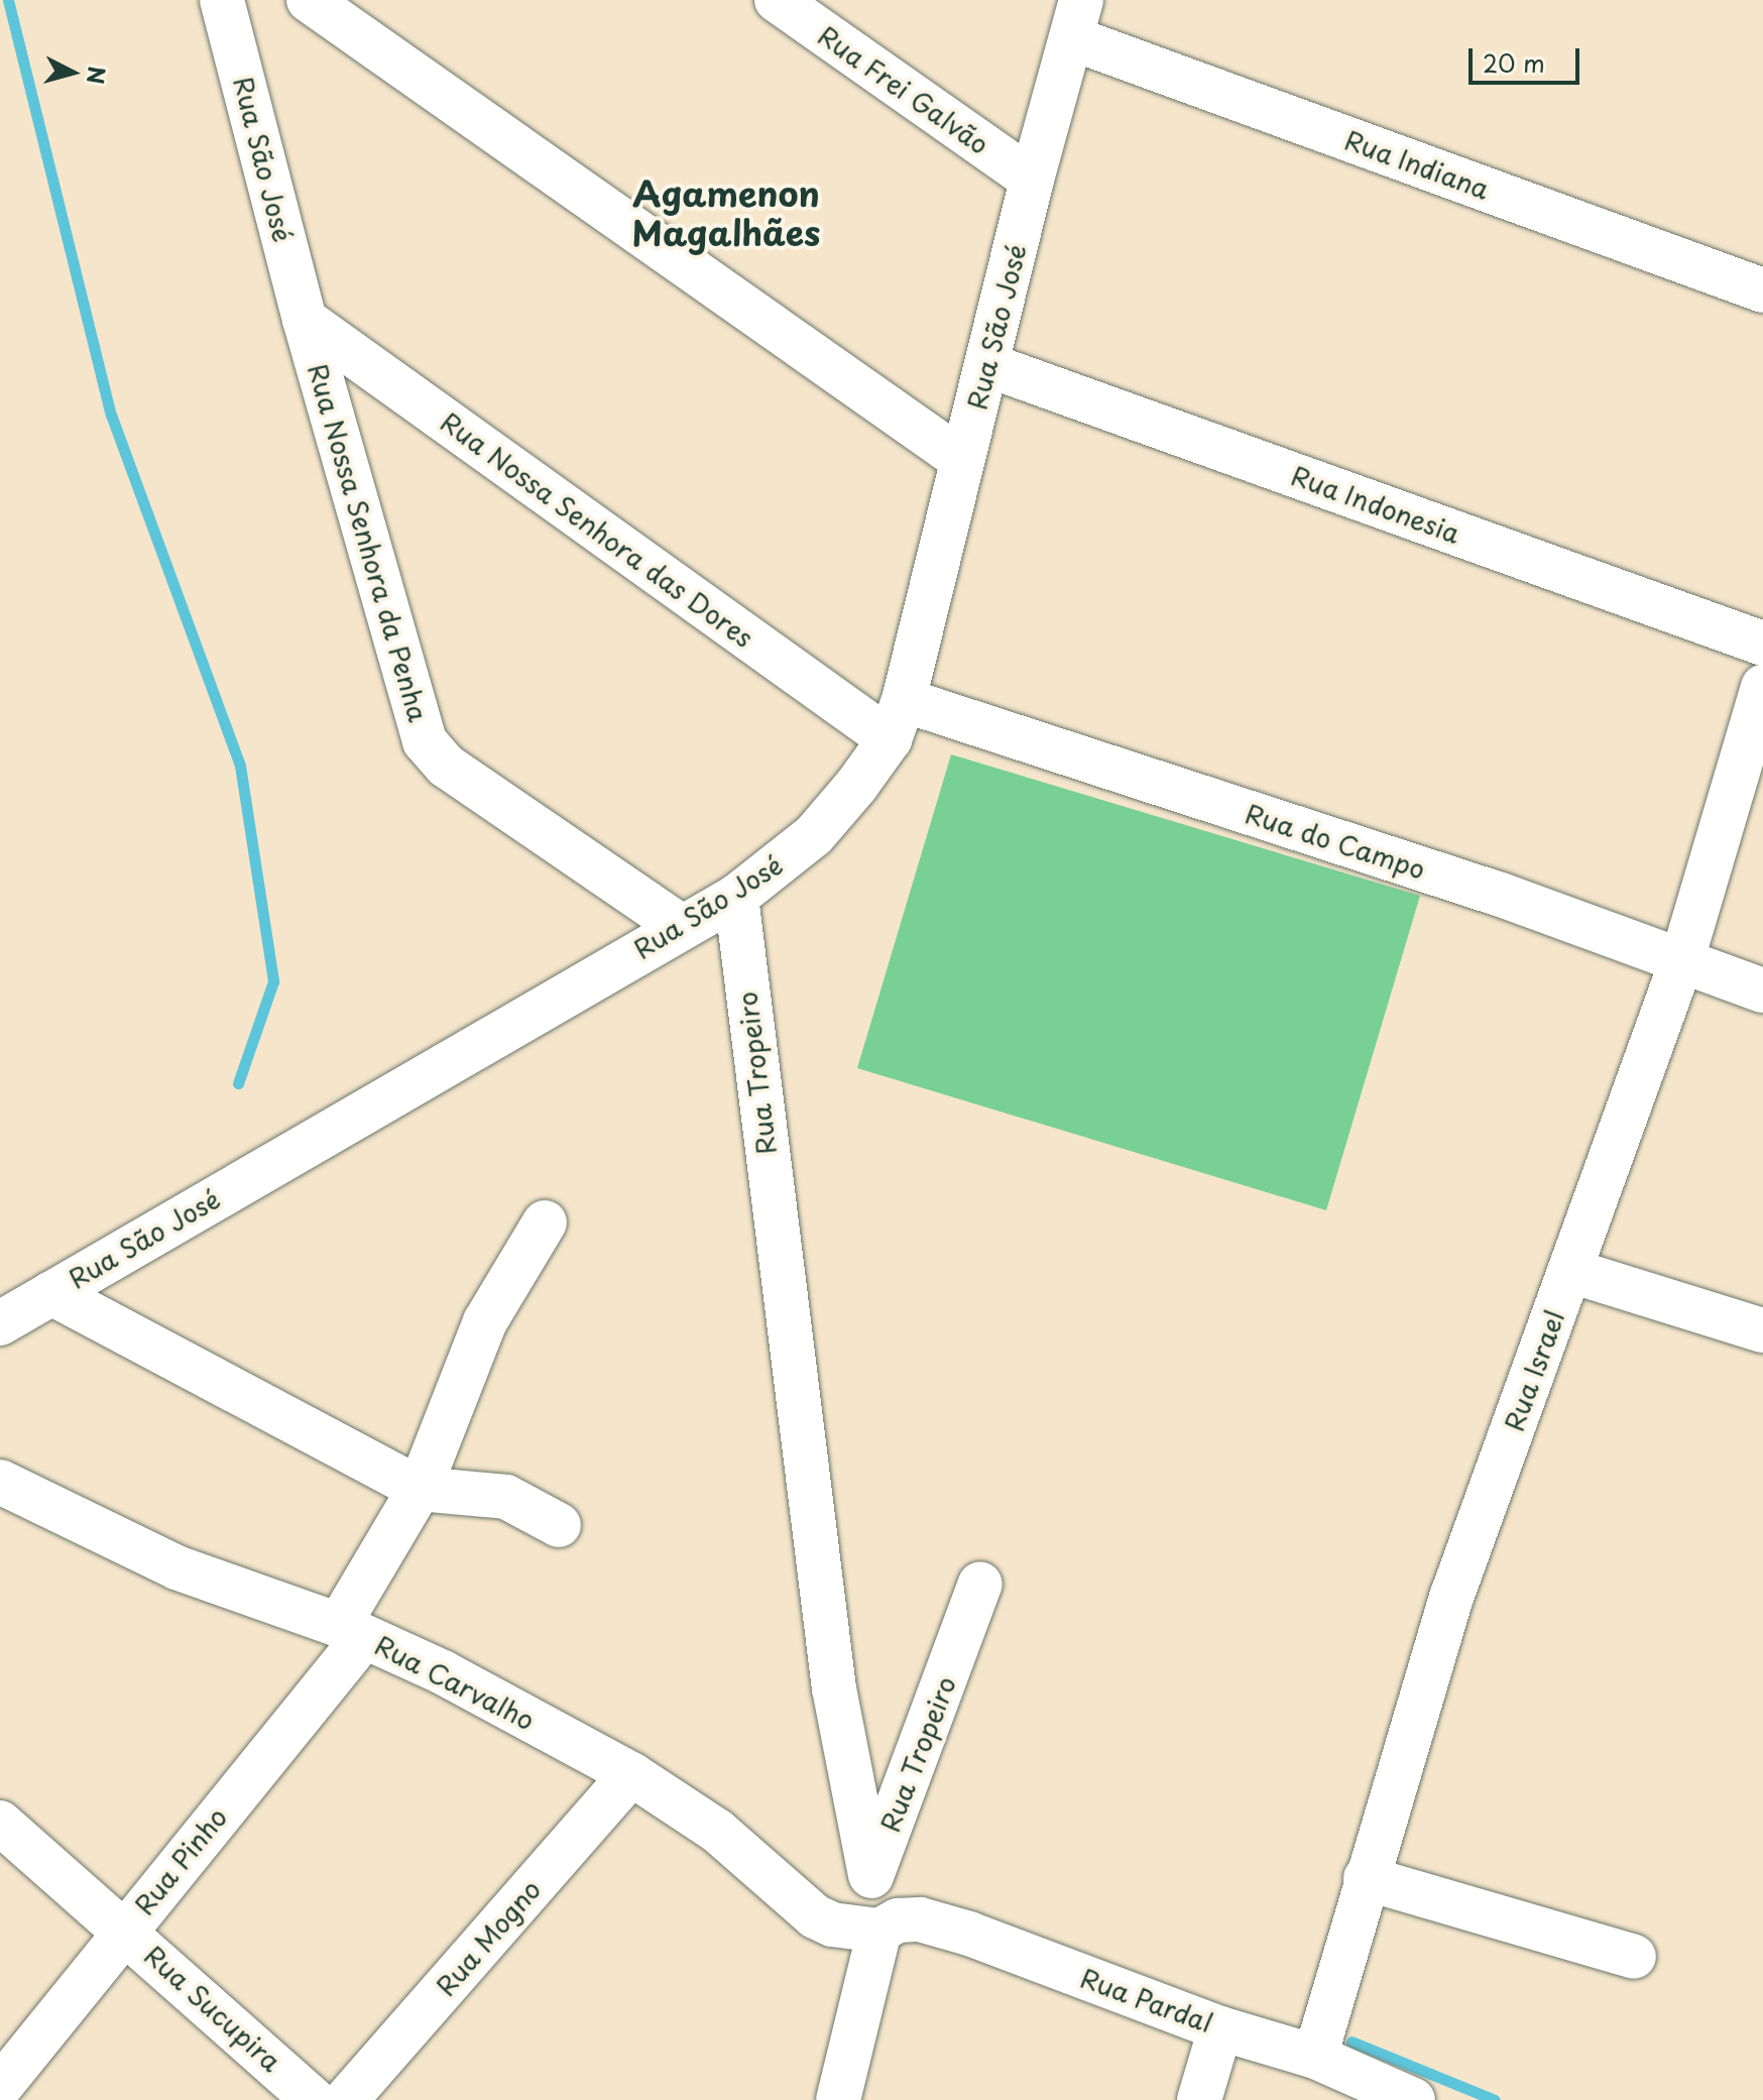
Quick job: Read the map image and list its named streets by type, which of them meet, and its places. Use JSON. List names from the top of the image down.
{
  "streets": {
    "street": [
      "Rua Frei Galvão",
      "Rua São José",
      "Rua Indiana",
      "Rua Indonesia",
      "Rua Nossa Senhora das Dores",
      "Rua Nossa Senhora da Penha",
      "Rua do Campo",
      "Rua Tropeiro",
      "Rua Israel",
      "Rua Carvalho",
      "Rua Pinho",
      "Rua Mogno",
      "Rua Pardal",
      "Rua Sucupira"
    ]
  },
  "crossings": [
    ["Rua Frei Galvão", "Rua São José"],
    ["Rua São José", "Rua Indiana"],
    ["Rua São José", "Rua Indonesia"],
    ["Rua São José", "Rua Nossa Senhora das Dores"],
    ["Rua São José", "Rua Nossa Senhora da Penha"],
    ["Rua São José", "Rua do Campo"],
    ["Rua São José", "Rua Tropeiro"],
    ["Rua Nossa Senhora das Dores", "Rua Nossa Senhora da Penha"],
    ["Rua Nossa Senhora das Dores", "Rua do Campo"],
    ["Rua do Campo", "Rua Israel"],
    ["Rua Israel", "Rua Pardal"],
    ["Rua Carvalho", "Rua Pinho"],
    ["Rua Carvalho", "Rua Mogno"],
    ["Rua Carvalho", "Rua Pardal"],
    ["Rua Pinho", "Rua Sucupira"]
  ],
  "districts": ["Agamenon Magalhães"],
  "scale_bar": "20 m",
  "north": "right"
}
